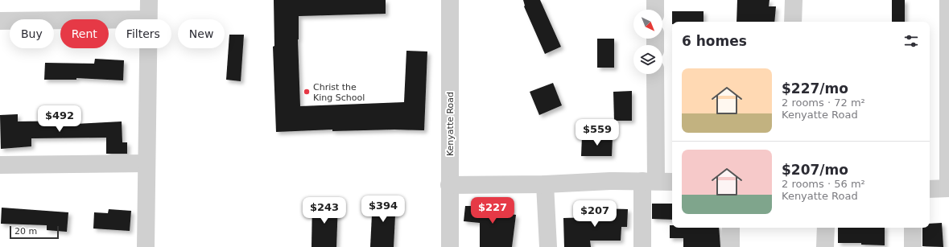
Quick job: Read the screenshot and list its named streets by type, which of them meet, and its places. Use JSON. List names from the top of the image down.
{
  "streets": {
    "street": ["Kenyatte Road"]
  },
  "places": ["Christ the King School"],
  "scale_bar": "20 m",
  "north": "bottom right",
  "page": {
    "chip": [
      "Buy",
      "Rent",
      "Filters",
      "New"
    ],
    "heading": "6 homes",
    "list": [
      {
        "name": "$227/mo",
        "note": "2 rooms · 72 m² · Kenyatte Road"
      },
      {
        "name": "$207/mo",
        "note": "2 rooms · 56 m² · Kenyatte Road"
      }
    ],
    "price": [
      "$492",
      "$559",
      "$394",
      "$243",
      "$227",
      "$207"
    ],
    "scale": "20 m"
  }
}
